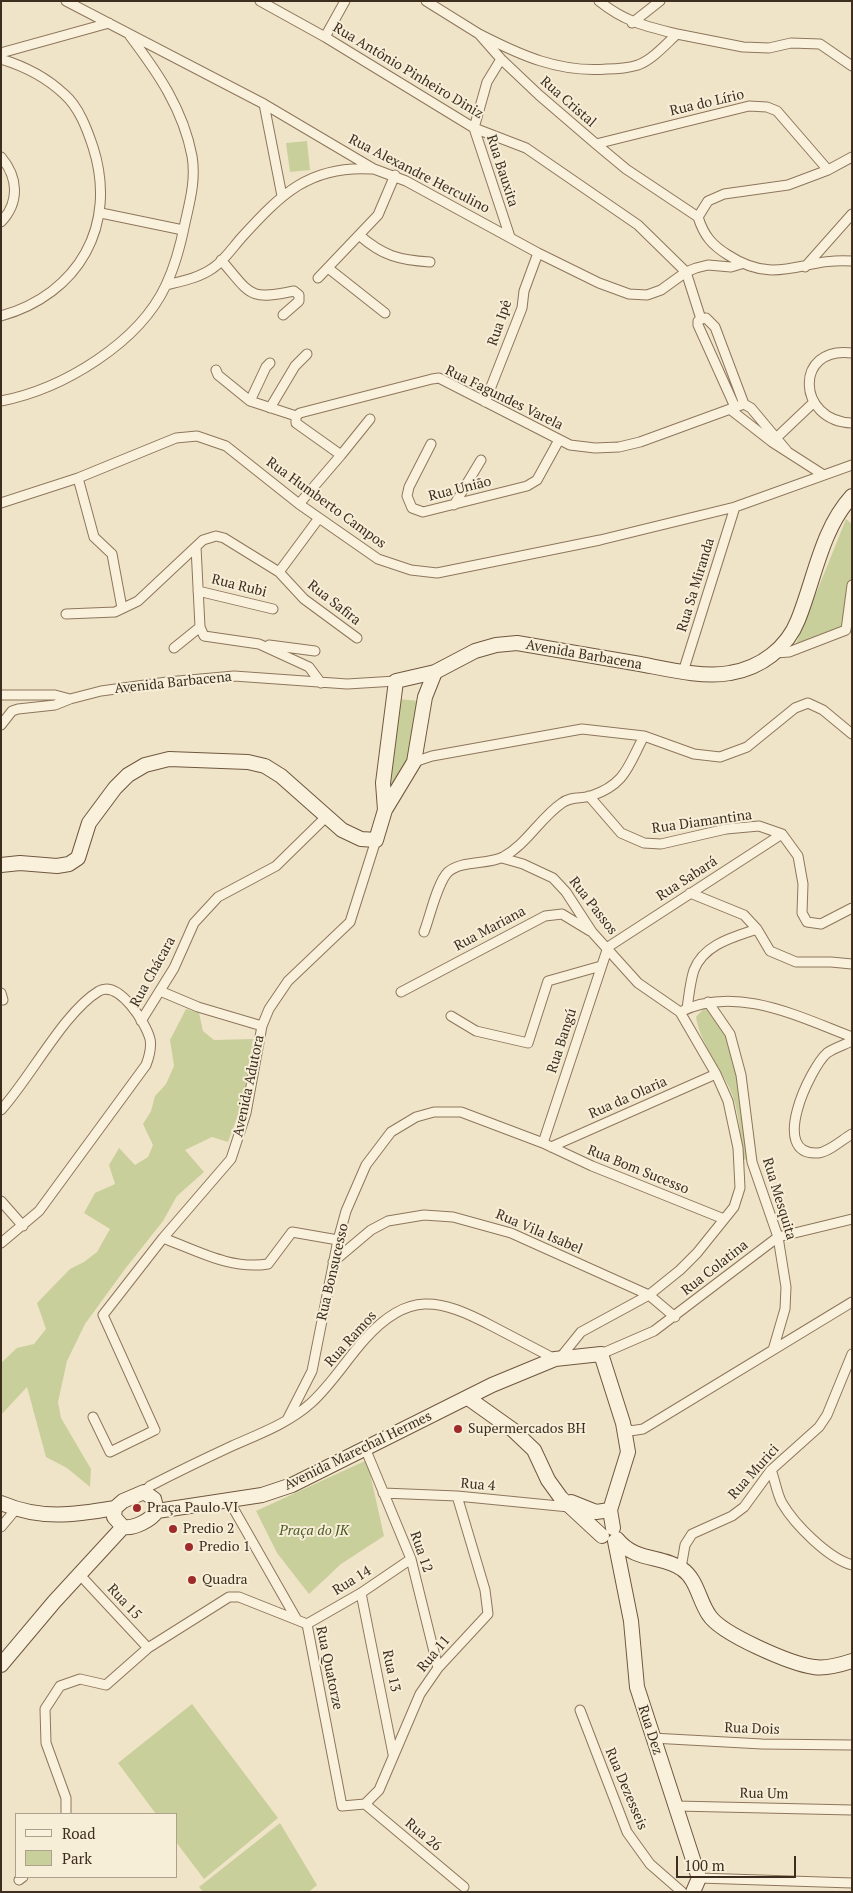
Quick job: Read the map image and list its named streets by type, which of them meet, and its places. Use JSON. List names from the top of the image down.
{
  "streets": {
    "street": [
      "Rua Antônio Pinheiro Diniz",
      "Rua Cristal",
      "Rua do Lírio",
      "Rua Bauxita",
      "Rua Alexandre Herculino",
      "Rua Ipê",
      "Rua Fagundes Varela",
      "Rua União",
      "Rua Humberto Campos",
      "Rua Sa Miranda",
      "Rua Rubi",
      "Rua Safira",
      "Avenida Barbacena",
      "Rua Diamantina",
      "Rua Sabará",
      "Rua Passos",
      "Rua Mariana",
      "Rua Chácara",
      "Rua Bangú",
      "Avenida Adutora",
      "Rua da Olaria",
      "Rua Bom Sucesso",
      "Rua Mesquita",
      "Rua Vila Isabel",
      "Rua Colatina",
      "Rua Bonsucesso",
      "Rua Ramos",
      "Avenida Marechal Hermes",
      "Rua Murici",
      "Rua 4",
      "Rua 12",
      "Rua 14",
      "Rua 15",
      "Rua 11",
      "Rua Quatorze",
      "Rua 13",
      "Rua Dois",
      "Rua Dez",
      "Rua Dezesseis",
      "Rua Um",
      "Rua 26"
    ]
  },
  "crossings": [
    ["Rua Antônio Pinheiro Diniz", "Rua Bauxita"],
    ["Rua Antônio Pinheiro Diniz", "Rua Alexandre Herculino"],
    ["Rua Cristal", "Rua do Lírio"],
    ["Rua Cristal", "Rua Bauxita"],
    ["Rua Bauxita", "Rua Alexandre Herculino"],
    ["Rua Alexandre Herculino", "Rua Ipê"],
    ["Rua Ipê", "Rua Fagundes Varela"],
    ["Rua Fagundes Varela", "Rua União"],
    ["Rua Humberto Campos", "Rua Sa Miranda"],
    ["Rua Sa Miranda", "Avenida Barbacena"],
    ["Rua Diamantina", "Rua Sabará"],
    ["Rua Sabará", "Rua Passos"],
    ["Rua Sabará", "Rua Bangú"],
    ["Rua Passos", "Rua Mariana"],
    ["Rua Passos", "Rua Bangú"],
    ["Rua Bangú", "Rua da Olaria"],
    ["Rua Bangú", "Rua Bom Sucesso"],
    ["Rua Bangú", "Rua Bonsucesso"],
    ["Rua da Olaria", "Rua Bom Sucesso"],
    ["Rua da Olaria", "Rua Bonsucesso"],
    ["Rua Bom Sucesso", "Rua Bonsucesso"],
    ["Rua Mesquita", "Rua Colatina"],
    ["Rua Vila Isabel", "Rua Colatina"],
    ["Rua Vila Isabel", "Rua Bonsucesso"],
    ["Rua Colatina", "Avenida Marechal Hermes"],
    ["Rua Bonsucesso", "Rua Ramos"],
    ["Rua Ramos", "Avenida Marechal Hermes"],
    ["Avenida Marechal Hermes", "Rua 12"],
    ["Avenida Marechal Hermes", "Rua Quatorze"],
    ["Rua 4", "Rua 12"],
    ["Rua 4", "Rua 11"],
    ["Rua 12", "Rua 14"],
    ["Rua 12", "Rua 11"],
    ["Rua 14", "Rua Quatorze"],
    ["Rua 14", "Rua 13"],
    ["Rua 11", "Rua Quatorze"],
    ["Rua 11", "Rua 13"],
    ["Rua 11", "Rua 26"],
    ["Rua Quatorze", "Rua 26"],
    ["Rua Dois", "Rua Dez"],
    ["Rua Dez", "Rua Um"]
  ],
  "parks": ["Praça do JK"],
  "places": [
    "Supermercados BH",
    "Praça Paulo VI",
    "Predio 2",
    "Predio 1",
    "Quadra"
  ],
  "legend": ["Road", "Park"],
  "scale_bar": "100 m"
}
